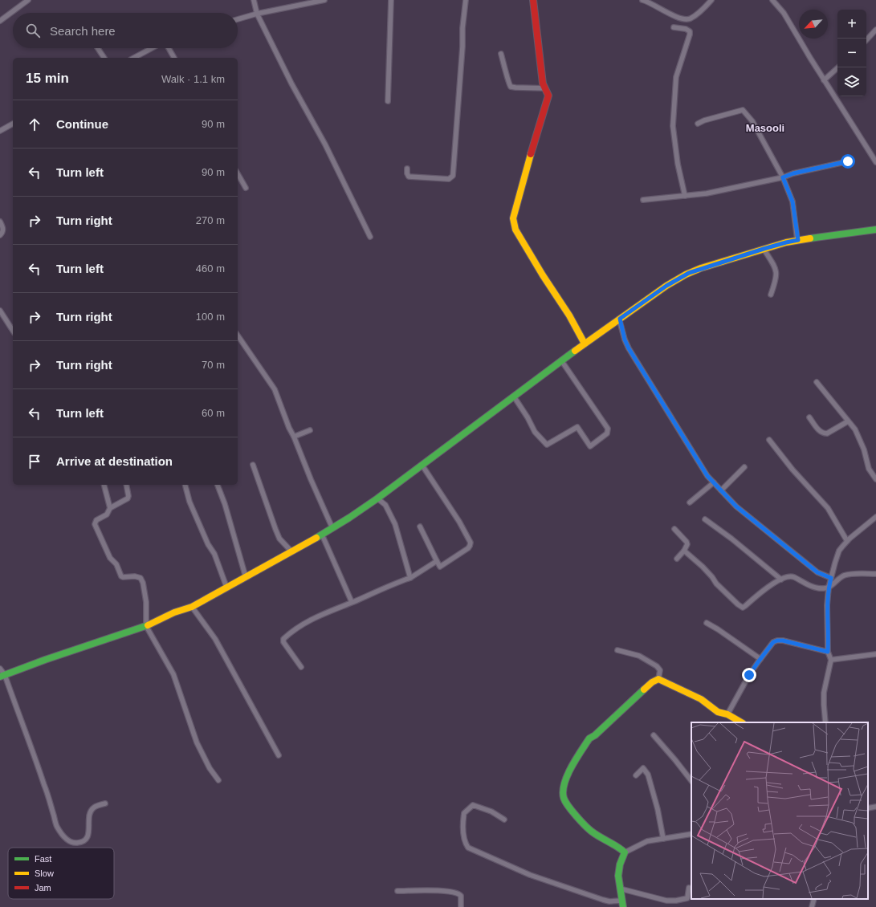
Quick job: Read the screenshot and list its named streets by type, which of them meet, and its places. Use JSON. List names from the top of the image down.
{
  "districts": ["Masooli"],
  "legend": ["Fast", "Slow", "Jam"],
  "north": "bottom left",
  "page": {
    "map_buttons": ["+", "−"],
    "search": "Search here",
    "heading": ["15 min", "Walk · 1.1 km"],
    "list": [
      ["Continue", "90 m"],
      ["Turn left", "90 m"],
      ["Turn right", "270 m"],
      ["Turn left", "460 m"],
      ["Turn right", "100 m"],
      ["Turn right", "70 m"],
      ["Turn left", "60 m"],
      "Arrive at destination"
    ]
  }
}
